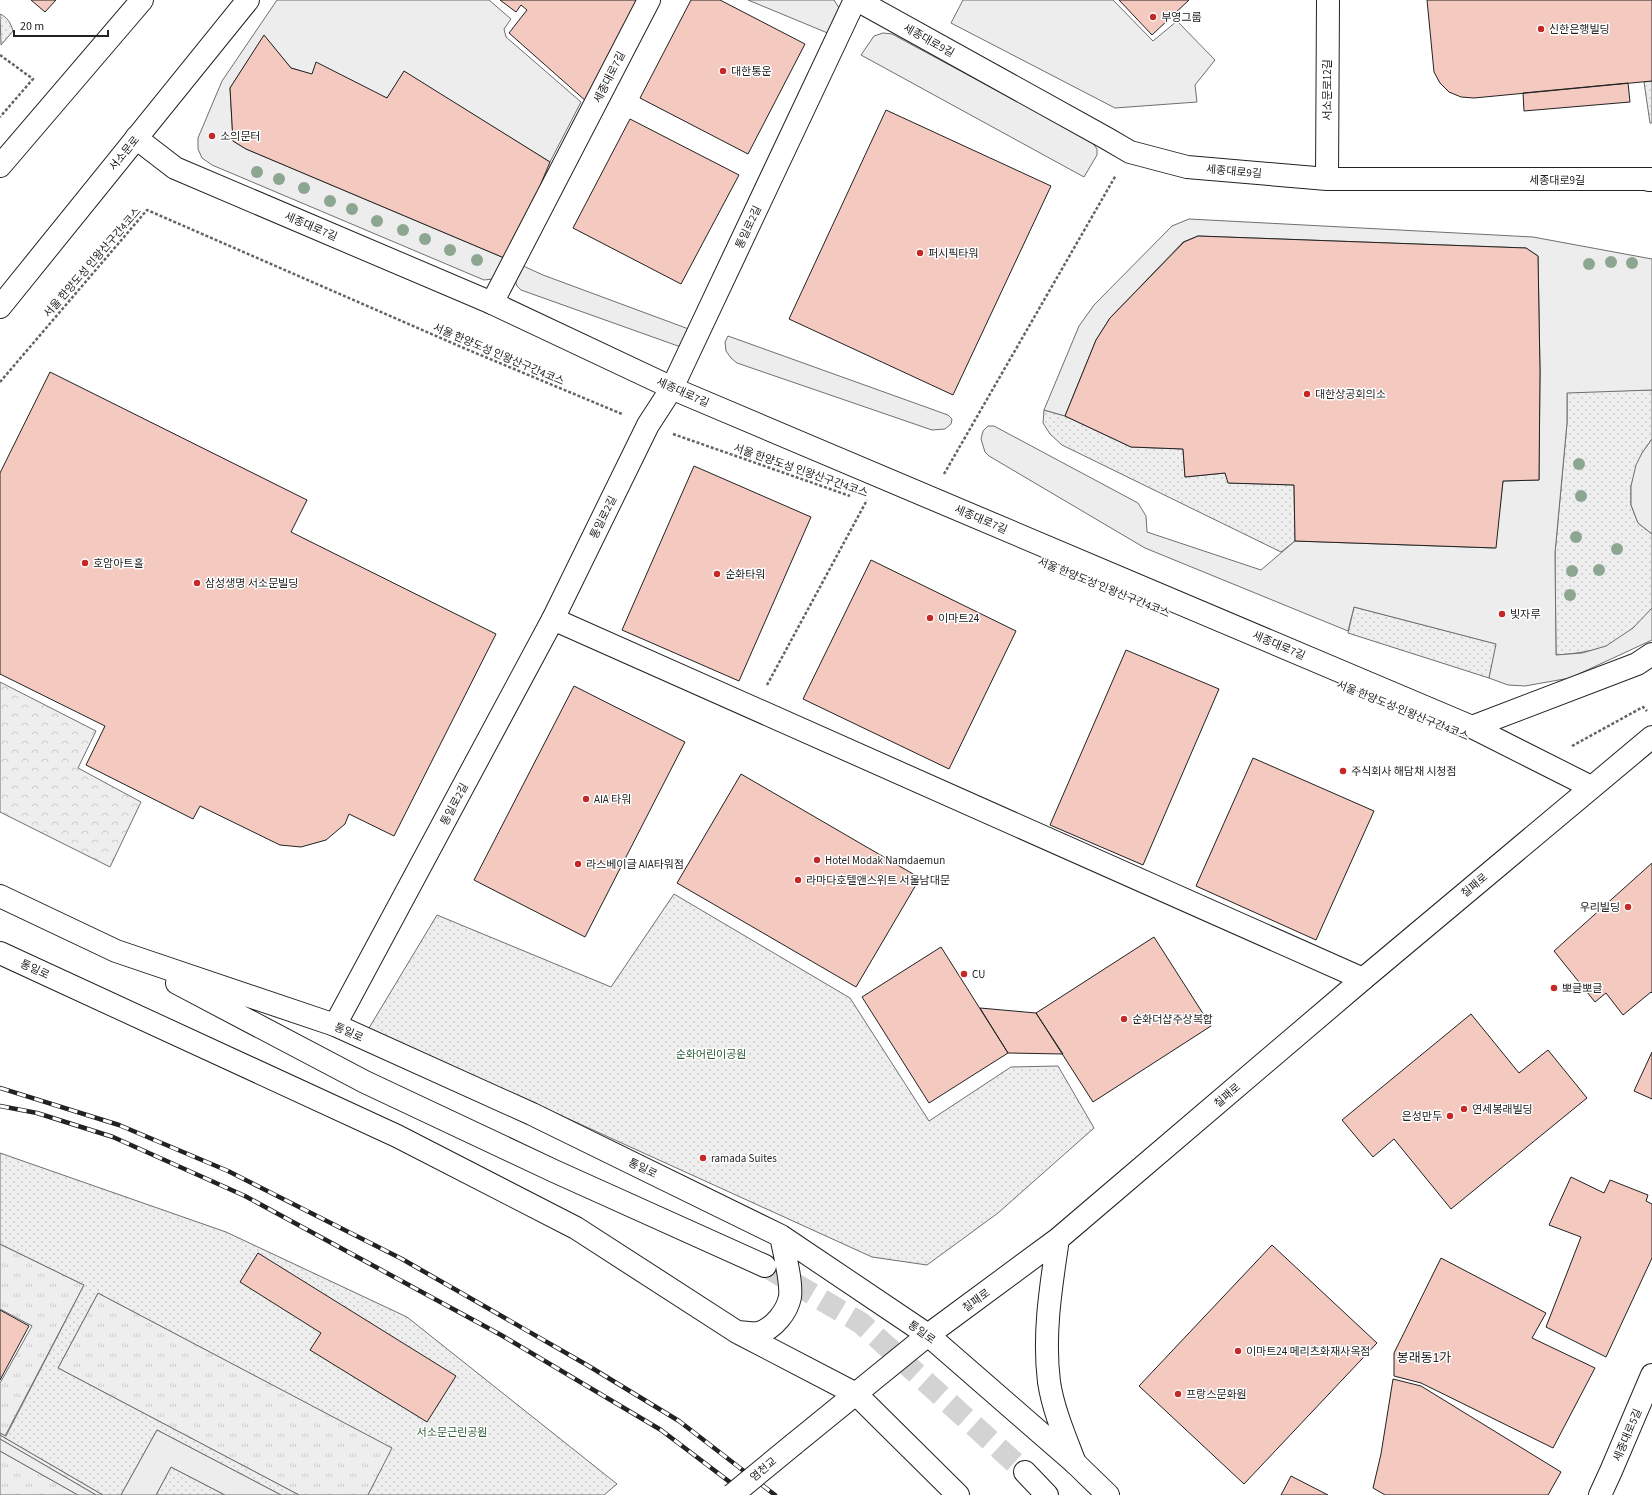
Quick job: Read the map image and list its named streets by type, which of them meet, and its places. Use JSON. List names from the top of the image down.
{
  "streets": {
    "street": [
      "세종대로9길",
      "세종대로7길",
      "서소문로12길",
      "서소문로",
      "통일로2길",
      "칠패로",
      "통일로",
      "세종대로5길",
      "염천교"
    ],
    "path": ["서울 한양도성 인왕산구간4코스"]
  },
  "crossings": [
    ["세종대로9길", "서소문로12길"],
    ["세종대로9길", "통일로2길"],
    ["세종대로7길", "서소문로"],
    ["세종대로7길", "통일로2길"],
    ["세종대로7길", "칠패로"],
    ["통일로2길", "서울 한양도성 인왕산구간4코스"],
    ["통일로2길", "통일로"],
    ["칠패로", "통일로"],
    ["칠패로", "염천교"]
  ],
  "districts": ["봉래동1가"],
  "parks": ["순화어린이공원", "서소문근린공원"],
  "places": [
    "부영그룹",
    "신한은행빌딩",
    "대한통운",
    "소의문터",
    "퍼시픽타워",
    "대한상공회의소",
    "호암아트홀",
    "순화타워",
    "삼성생명 서소문빌딩",
    "빛자루",
    "이마트24",
    "주식회사 해담채 시청점",
    "AIA 타워",
    "Hotel Modak Namdaemun",
    "라스베이글 AIA타워점",
    "라마다호텔앤스위트 서울남대문",
    "우리빌딩",
    "CU",
    "뽀글뽀글",
    "순화더샵주상복합",
    "연세봉래빌딩",
    "은성만두",
    "ramada Suites",
    "이마트24 메리츠화재사옥점",
    "프랑스문화원"
  ],
  "scale_bar": "20 m"
}
